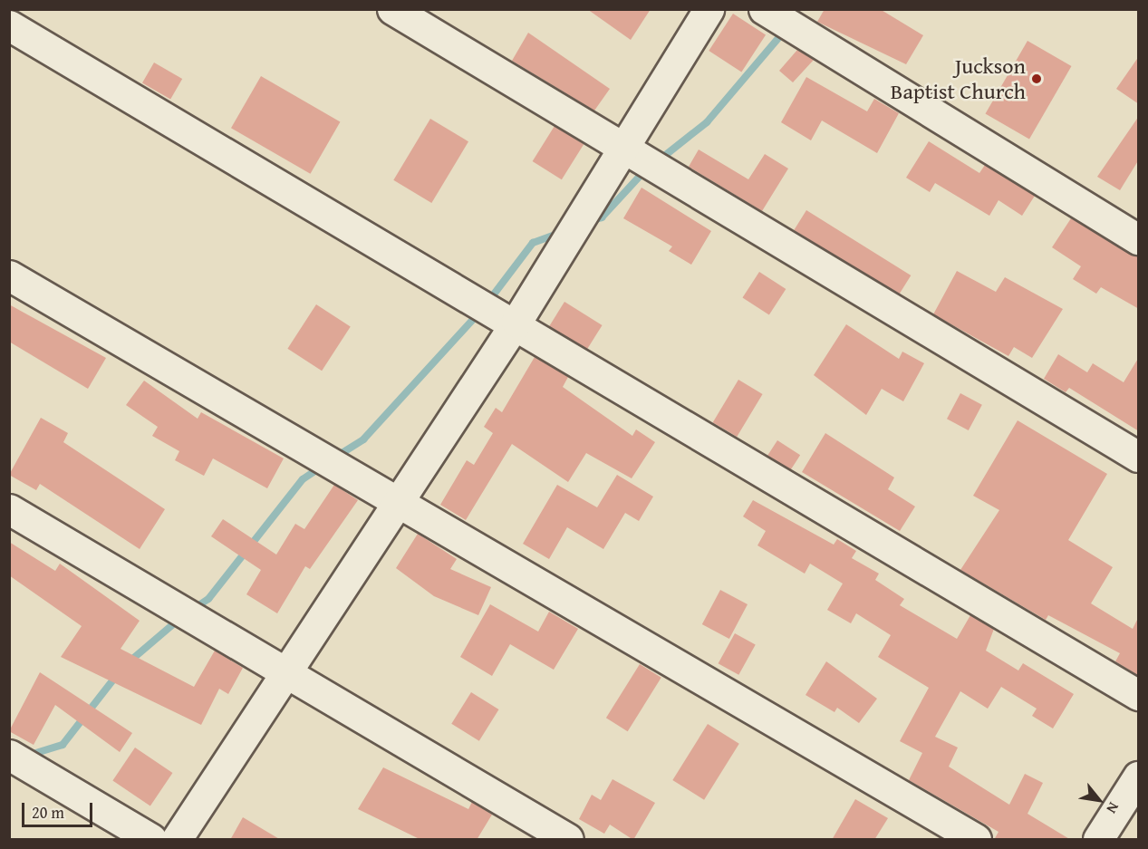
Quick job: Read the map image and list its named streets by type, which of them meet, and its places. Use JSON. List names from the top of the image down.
{
  "places": ["Juckson Baptist Church"],
  "scale_bar": "20 m",
  "north": "bottom right"
}
